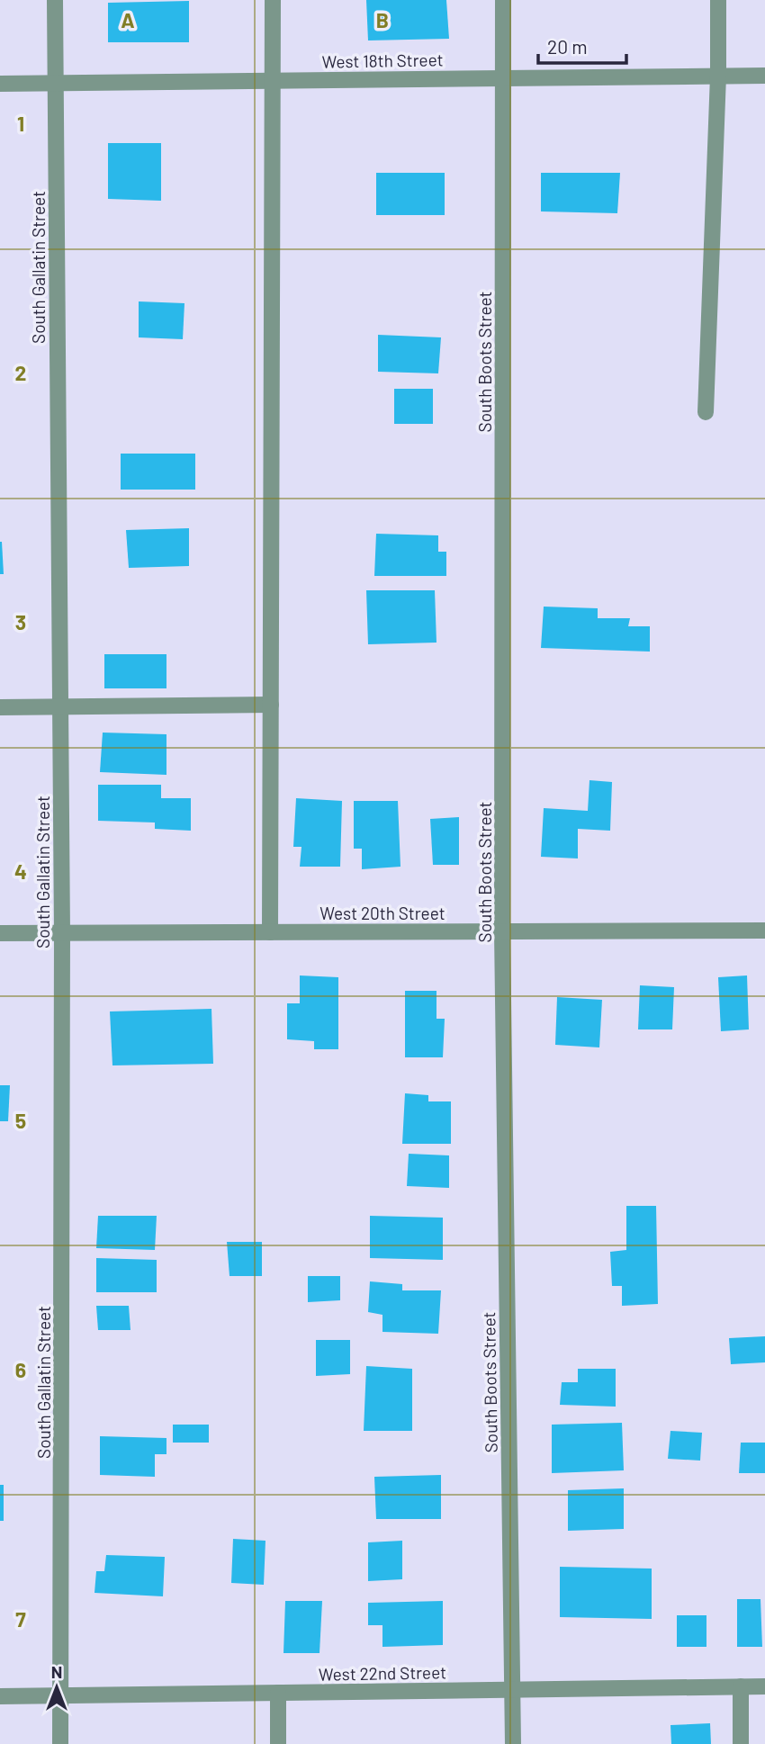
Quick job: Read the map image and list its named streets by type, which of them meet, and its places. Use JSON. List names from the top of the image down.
{
  "streets": {
    "street": [
      "West 18th Street",
      "South Gallatin Street",
      "South Boots Street",
      "West 20th Street",
      "West 22nd Street"
    ]
  },
  "crossings": [
    ["West 18th Street", "South Gallatin Street"],
    ["West 18th Street", "South Boots Street"],
    ["South Gallatin Street", "West 20th Street"],
    ["South Gallatin Street", "West 22nd Street"],
    ["South Boots Street", "West 20th Street"],
    ["South Boots Street", "West 22nd Street"]
  ],
  "scale_bar": "20 m",
  "north": "top",
  "grid": {
    "columns": ["A", "B"],
    "rows": [
      "1",
      "2",
      "3",
      "4",
      "5",
      "6",
      "7"
    ]
  }
}
